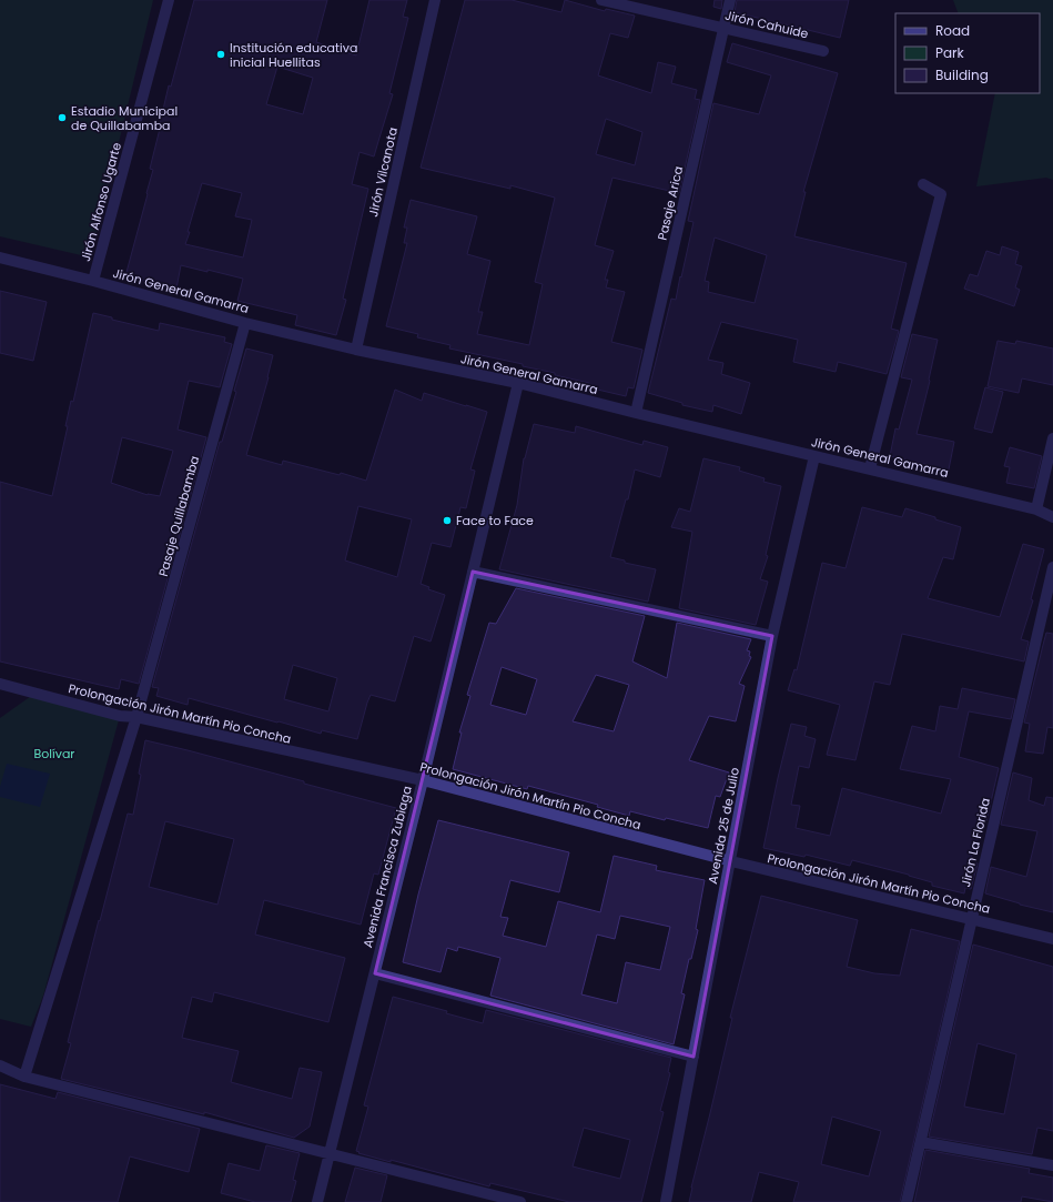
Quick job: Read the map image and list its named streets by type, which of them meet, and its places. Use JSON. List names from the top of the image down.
{
  "streets": {
    "street": [
      "Jirón Cahuide",
      "Jirón Vilcanota",
      "Jirón Alfonso Ugarte",
      "Pasaje Arica",
      "Jirón General Gamarra",
      "Pasaje Quillabamba",
      "Prolongación Jirón Martín Pio Concha",
      "Avenida 25 de Julio",
      "Jirón La Florida",
      "Avenida Francisca Zubiaga"
    ]
  },
  "crossings": [
    ["Jirón Cahuide", "Pasaje Arica"],
    ["Jirón Vilcanota", "Jirón General Gamarra"],
    ["Jirón Alfonso Ugarte", "Jirón General Gamarra"],
    ["Pasaje Arica", "Jirón General Gamarra"],
    ["Jirón General Gamarra", "Pasaje Quillabamba"],
    ["Jirón General Gamarra", "Avenida 25 de Julio"],
    ["Jirón General Gamarra", "Avenida Francisca Zubiaga"],
    ["Pasaje Quillabamba", "Prolongación Jirón Martín Pio Concha"],
    ["Prolongación Jirón Martín Pio Concha", "Avenida 25 de Julio"],
    ["Prolongación Jirón Martín Pio Concha", "Jirón La Florida"],
    ["Prolongación Jirón Martín Pio Concha", "Avenida Francisca Zubiaga"]
  ],
  "parks": ["Bolívar"],
  "places": ["Institución educativa inicial Huellitas", "Estadio Municipal de Quillabamba", "Face to Face"],
  "legend": ["Road", "Park", "Building"]
}
